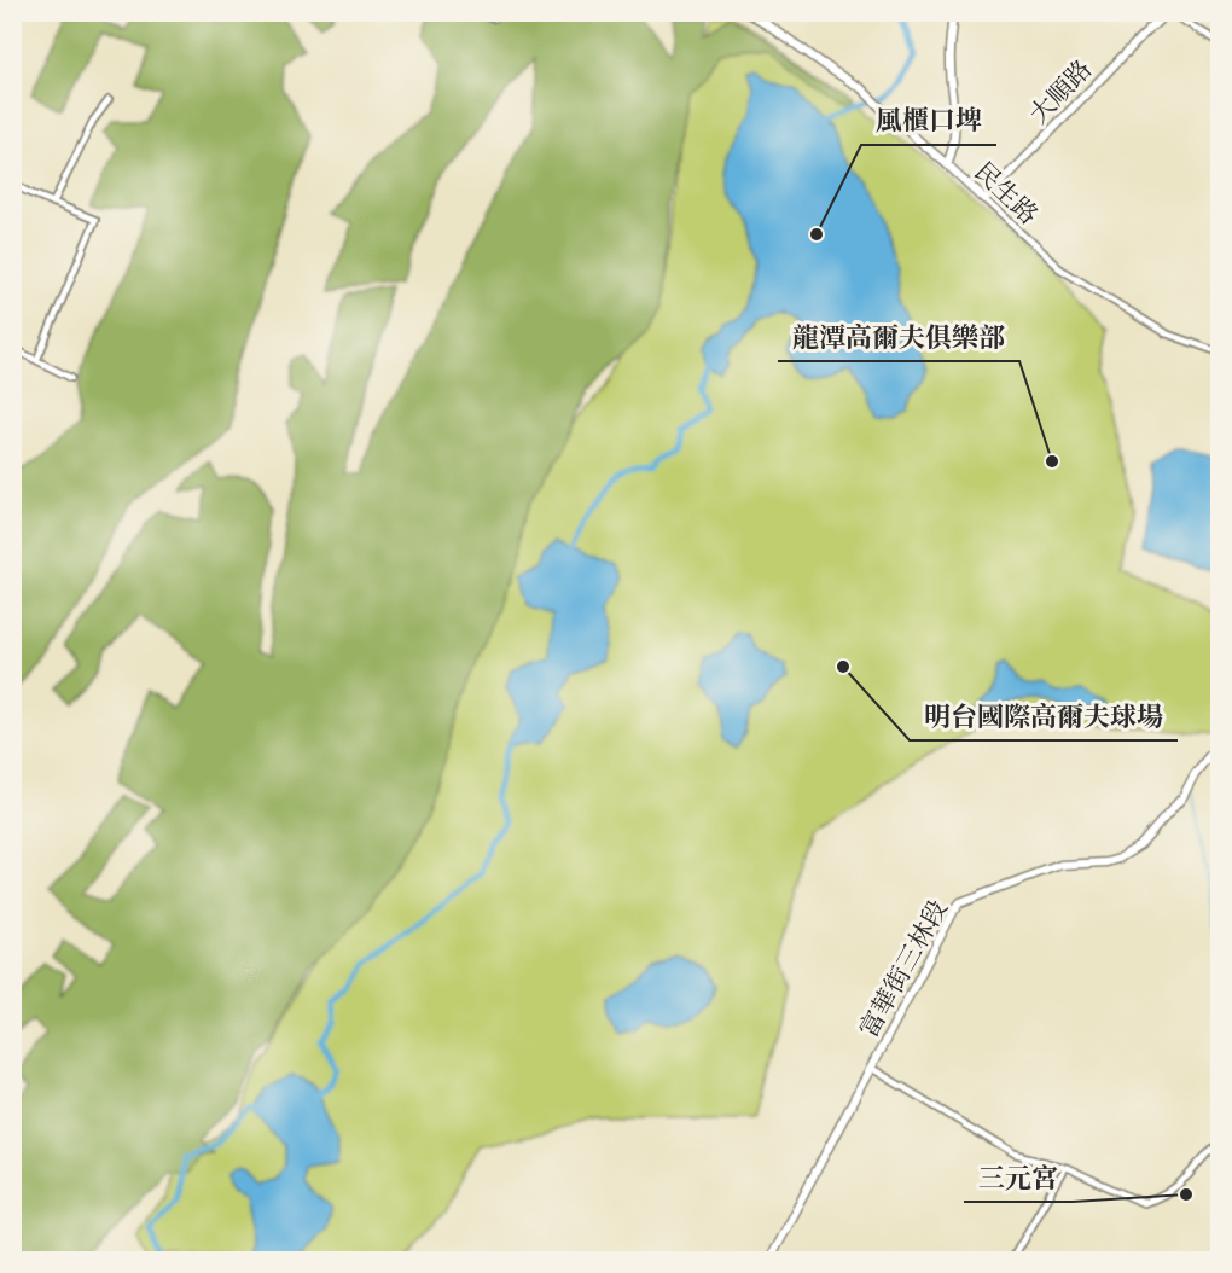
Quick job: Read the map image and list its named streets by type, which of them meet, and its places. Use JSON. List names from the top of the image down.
{
  "streets": {
    "street": ["大順路", "民生路", "富華街三林段"]
  },
  "crossings": [
    ["大順路", "民生路"]
  ],
  "places": [
    "風櫃口埤",
    "龍潭高爾夫俱樂部",
    "明台國際高爾夫球場",
    "三元宮"
  ]
}
